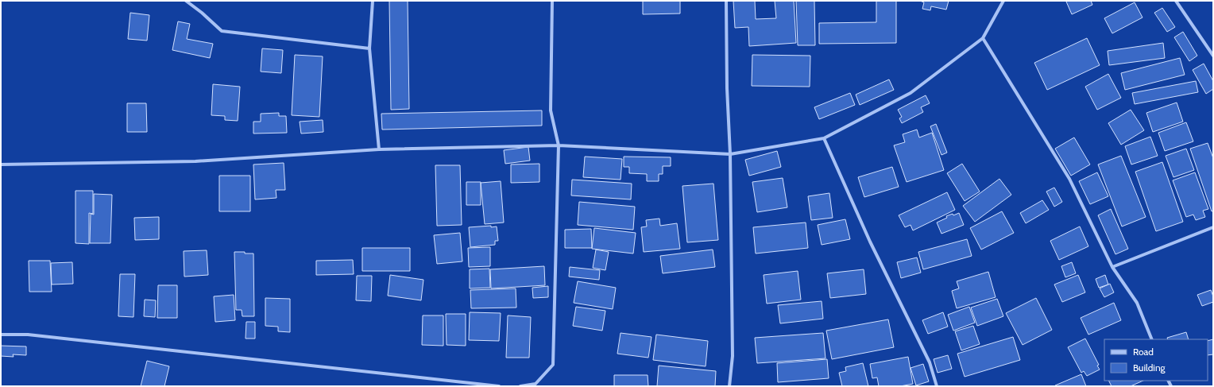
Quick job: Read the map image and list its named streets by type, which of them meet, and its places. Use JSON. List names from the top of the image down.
{
  "legend": ["Road", "Building"]
}
